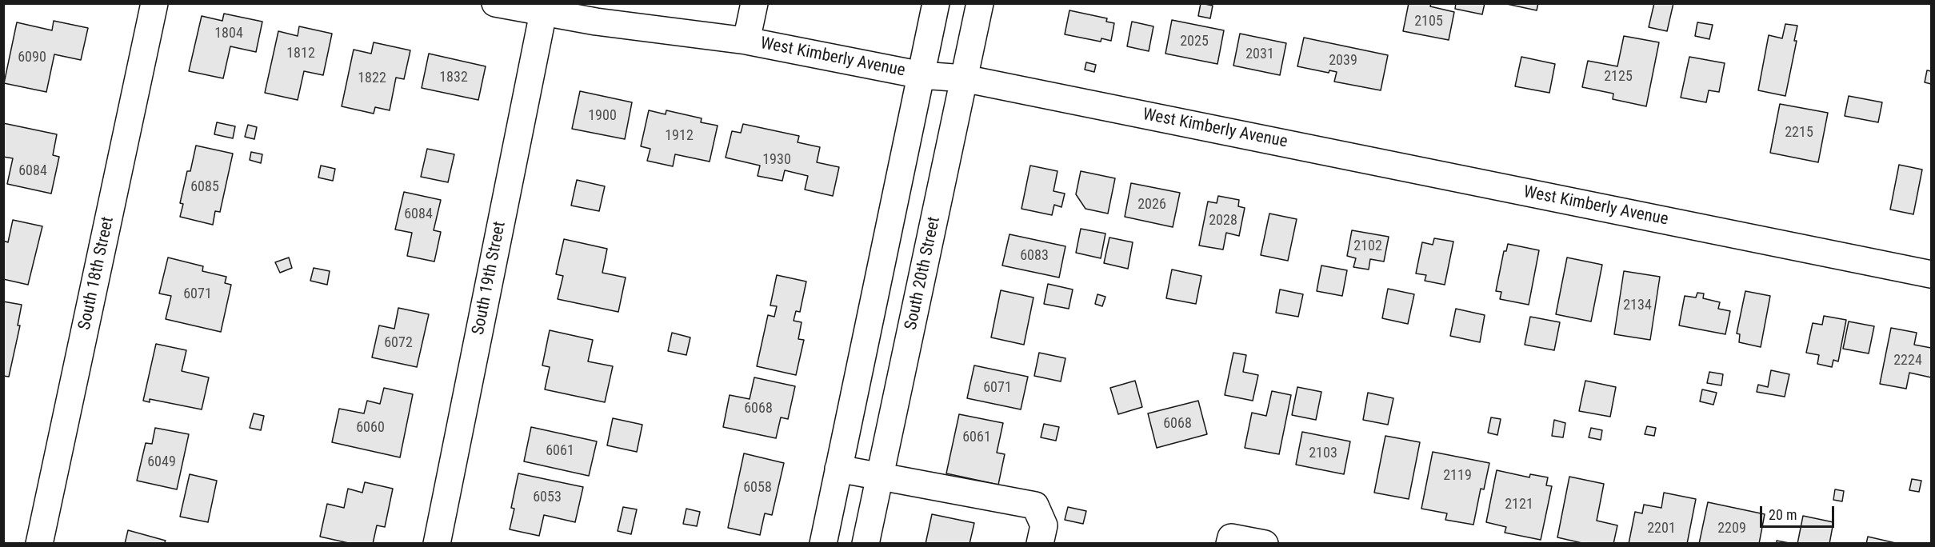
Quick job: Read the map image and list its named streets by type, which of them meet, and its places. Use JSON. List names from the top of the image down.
{
  "streets": {
    "street": [
      "West Kimberly Avenue",
      "South 18th Street",
      "South 20th Street",
      "South 19th Street"
    ]
  },
  "crossings": [
    ["West Kimberly Avenue", "South 20th Street"],
    ["West Kimberly Avenue", "South 19th Street"]
  ],
  "house_numbers": [
    "2105",
    "1804",
    "2025",
    "1812",
    "2031",
    "6090",
    "2039",
    "2125",
    "1832",
    "1822",
    "1900",
    "2215",
    "1912",
    "1930",
    "6084",
    "6085",
    "2026",
    "6084",
    "2028",
    "2102",
    "6083",
    "6071",
    "2134",
    "6072",
    "2224",
    "6071",
    "6068",
    "6068",
    "6060",
    "6061",
    "6061",
    "2103",
    "6049",
    "2119",
    "6058",
    "6053",
    "2121",
    "2201",
    "2209"
  ],
  "scale_bar": "20 m"
}
